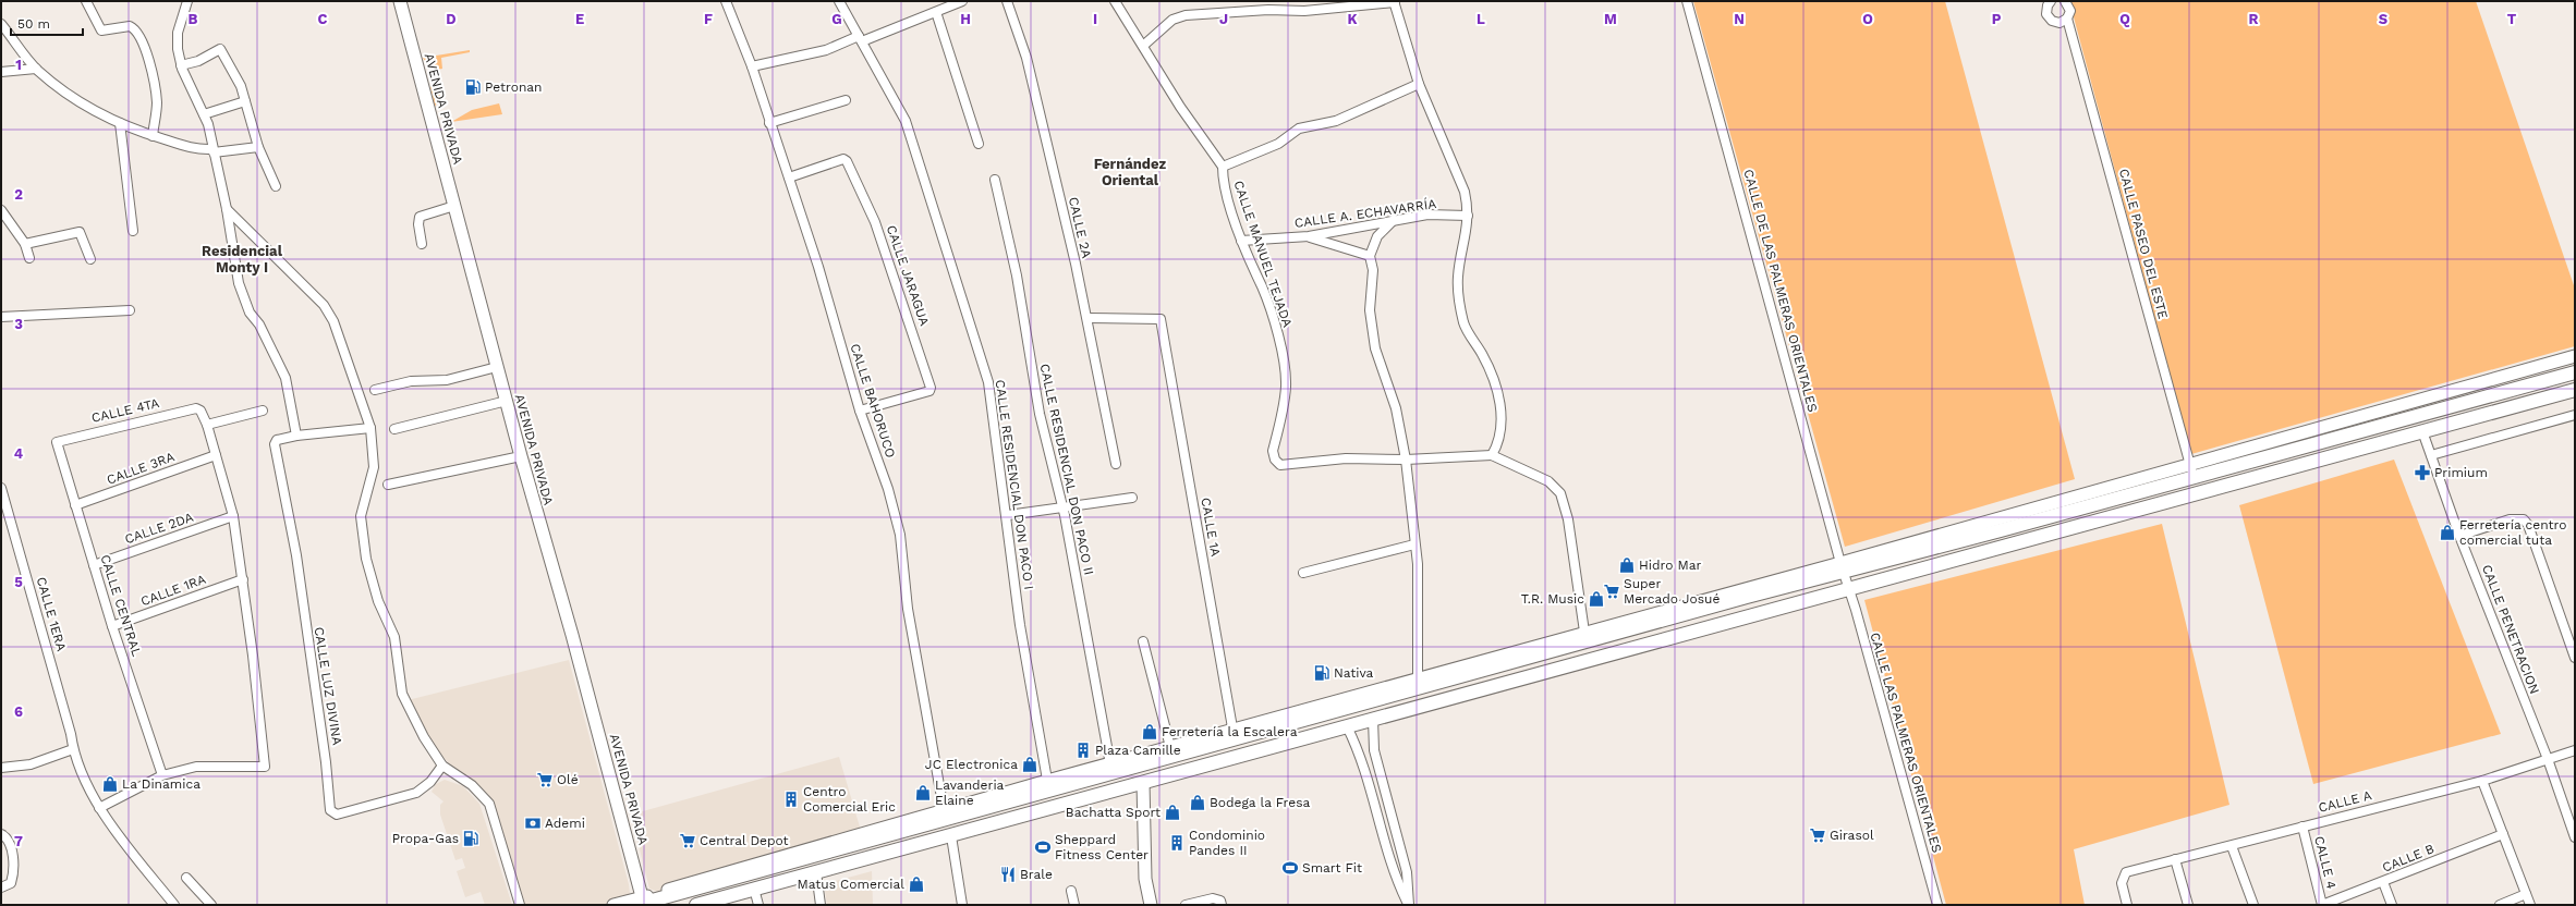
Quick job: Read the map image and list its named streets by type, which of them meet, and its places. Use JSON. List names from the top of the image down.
{
  "streets": {
    "main road": ["AVENIDA PRIVADA"],
    "street": [
      "CALLE A. ECHAVARRÍA",
      "CALLE 2A",
      "CALLE PASEO DEL ESTE",
      "CALLE MANUEL TEJADA",
      "CALLE JARAGUA",
      "CALLE DE LAS PALMERAS ORIENTALES",
      "CALLE BAHORUCO",
      "CALLE 4TA",
      "CALLE 3RA",
      "CALLE RESIDENCIAL DON PACO II",
      "CALLE RESIDENCIAL DON PACO I",
      "CALLE 1A",
      "CALLE 2DA",
      "CALLE 1RA",
      "CALLE CENTRAL",
      "CALLE 1ERA",
      "CALLE PENETRACION",
      "CALLE LUZ DIVINA",
      "CALLE LAS PALMERAS ORIENTALES",
      "CALLE A",
      "CALLE B",
      "CALLE 4"
    ]
  },
  "crossings": [
    ["CALLE A. ECHAVARRÍA", "CALLE MANUEL TEJADA"],
    ["CALLE 2A", "CALLE 1A"],
    ["CALLE JARAGUA", "CALLE BAHORUCO"],
    ["CALLE DE LAS PALMERAS ORIENTALES", "CALLE LAS PALMERAS ORIENTALES"],
    ["CALLE 4TA", "CALLE CENTRAL"],
    ["CALLE 3RA", "CALLE CENTRAL"],
    ["CALLE 2DA", "CALLE CENTRAL"],
    ["CALLE 1RA", "CALLE CENTRAL"],
    ["CALLE PENETRACION", "CALLE A"],
    ["CALLE A", "CALLE 4"],
    ["CALLE B", "CALLE 4"]
  ],
  "districts": ["Fernández Oriental", "Residencial Monty I"],
  "places": {
    "fuel station": ["Petronan", "Nativa", "Propa-Gas"],
    "pharmacy": ["Primium"],
    "shop": [
      "Ferretería centro comercial tuta",
      "Hidro Mar",
      "T.R. Music",
      "Ferretería la Escalera",
      "JC Electronica",
      "La Dinamica",
      "Lavanderia Elaine",
      "Bodega la Fresa",
      "Bachatta Sport",
      "Matus Comercial"
    ],
    "supermarket": [
      "Super Mercado Josué",
      "Olé",
      "Girasol",
      "Central Depot"
    ],
    "building": ["Plaza Camille", "Centro Comercial Eric", "Condominio Pandes II"],
    "bank": ["Ademi"],
    "sports": ["Sheppard Fitness Center", "Smart Fit"],
    "restaurant": ["Brale"]
  },
  "scale_bar": "50 m",
  "grid": {
    "columns": [
      "B",
      "C",
      "D",
      "E",
      "F",
      "G",
      "H",
      "I",
      "J",
      "K",
      "L",
      "M",
      "N",
      "O",
      "P",
      "Q",
      "R",
      "S",
      "T"
    ],
    "rows": [
      "1",
      "2",
      "3",
      "4",
      "5",
      "6",
      "7"
    ]
  }
}
